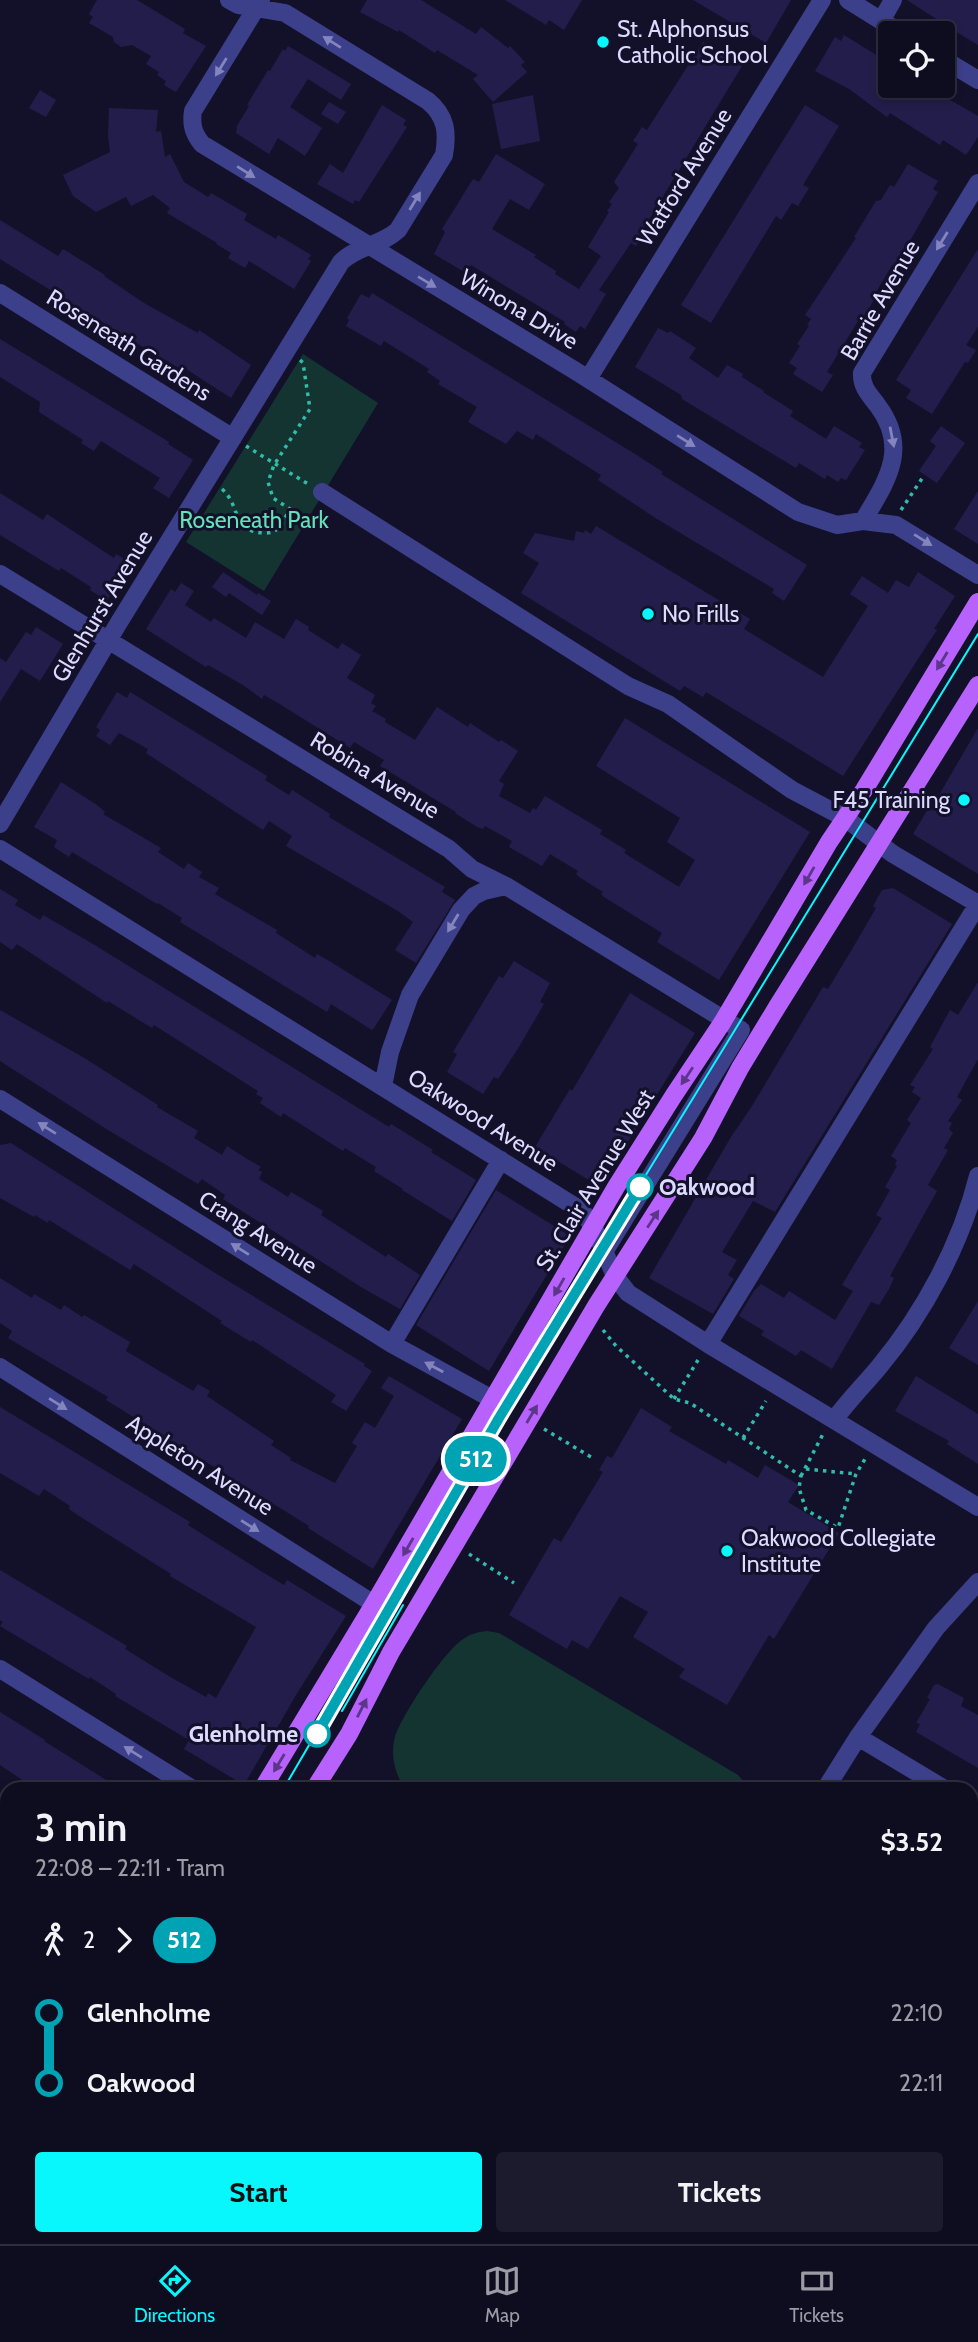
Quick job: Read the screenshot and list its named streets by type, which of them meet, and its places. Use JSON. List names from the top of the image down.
{
  "streets": {
    "main road": ["St. Clair Avenue West"],
    "street": [
      "Watford Avenue",
      "Barrie Avenue",
      "Winona Drive",
      "Roseneath Gardens",
      "Glenhurst Avenue",
      "Robina Avenue",
      "Oakwood Avenue",
      "Crang Avenue",
      "Appleton Avenue"
    ]
  },
  "crossings": [
    ["Watford Avenue", "Winona Drive"],
    ["Barrie Avenue", "Winona Drive"],
    ["Winona Drive", "Glenhurst Avenue"],
    ["Roseneath Gardens", "Glenhurst Avenue"],
    ["Glenhurst Avenue", "Robina Avenue"],
    ["Robina Avenue", "St. Clair Avenue West"],
    ["Oakwood Avenue", "St. Clair Avenue West"],
    ["St. Clair Avenue West", "Crang Avenue"],
    ["St. Clair Avenue West", "Appleton Avenue"]
  ],
  "one_way": [
    "Barrie Avenue",
    "Winona Drive",
    "Crang Avenue",
    "Appleton Avenue"
  ],
  "parks": ["Roseneath Park"],
  "places": [
    "St. Alphonsus Catholic School",
    "No Frills",
    "F45 Training",
    "Oakwood",
    "Oakwood Collegiate Institute",
    "Glenholme"
  ],
  "lines": ["tram line 512"],
  "page": {
    "on_map": "512",
    "heading": ["3 min", "22:08 – 22:11 · Tram", "$3.52"],
    "legs": ["2", "512"],
    "list": [
      {
        "name": "Glenholme",
        "value": "22:10"
      },
      {
        "name": "Oakwood",
        "value": "22:11"
      }
    ],
    "buttons": ["Start", "Tickets"],
    "tabs": ["Directions", "Map", "Tickets"]
  }
}
